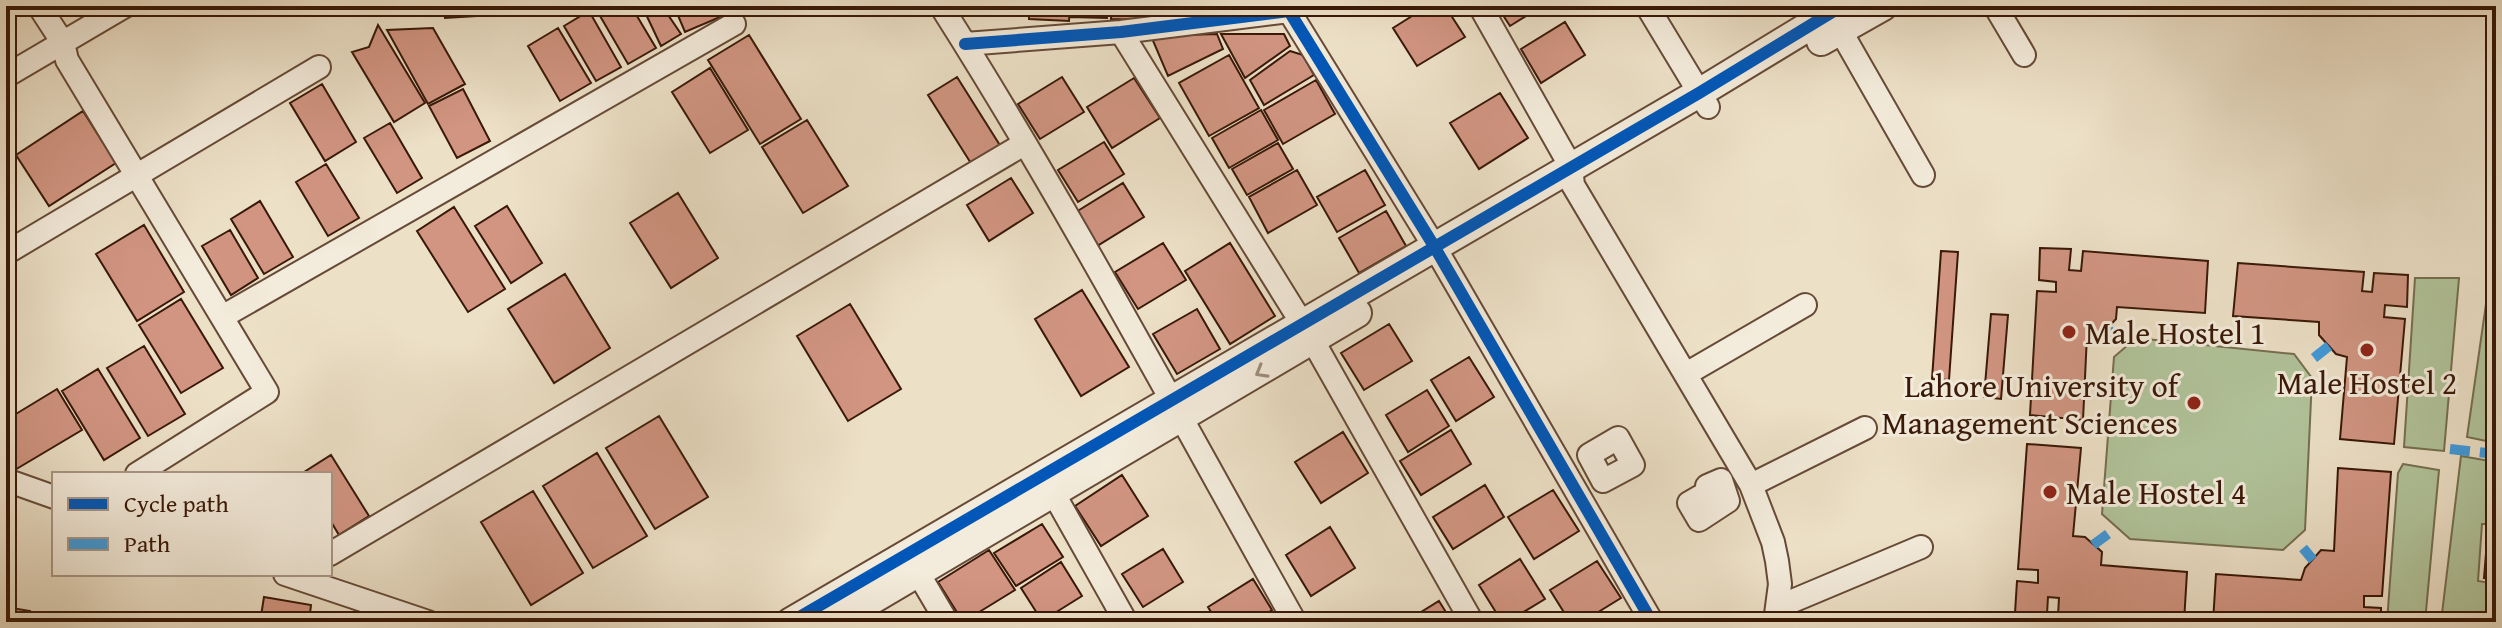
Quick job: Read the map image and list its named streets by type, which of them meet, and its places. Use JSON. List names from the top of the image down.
{
  "places": [
    "Male Hostel 1",
    "Male Hostel 2",
    "Lahore University of Management Sciences",
    "Male Hostel 4"
  ],
  "legend": ["Cycle path", "Path"]
}
